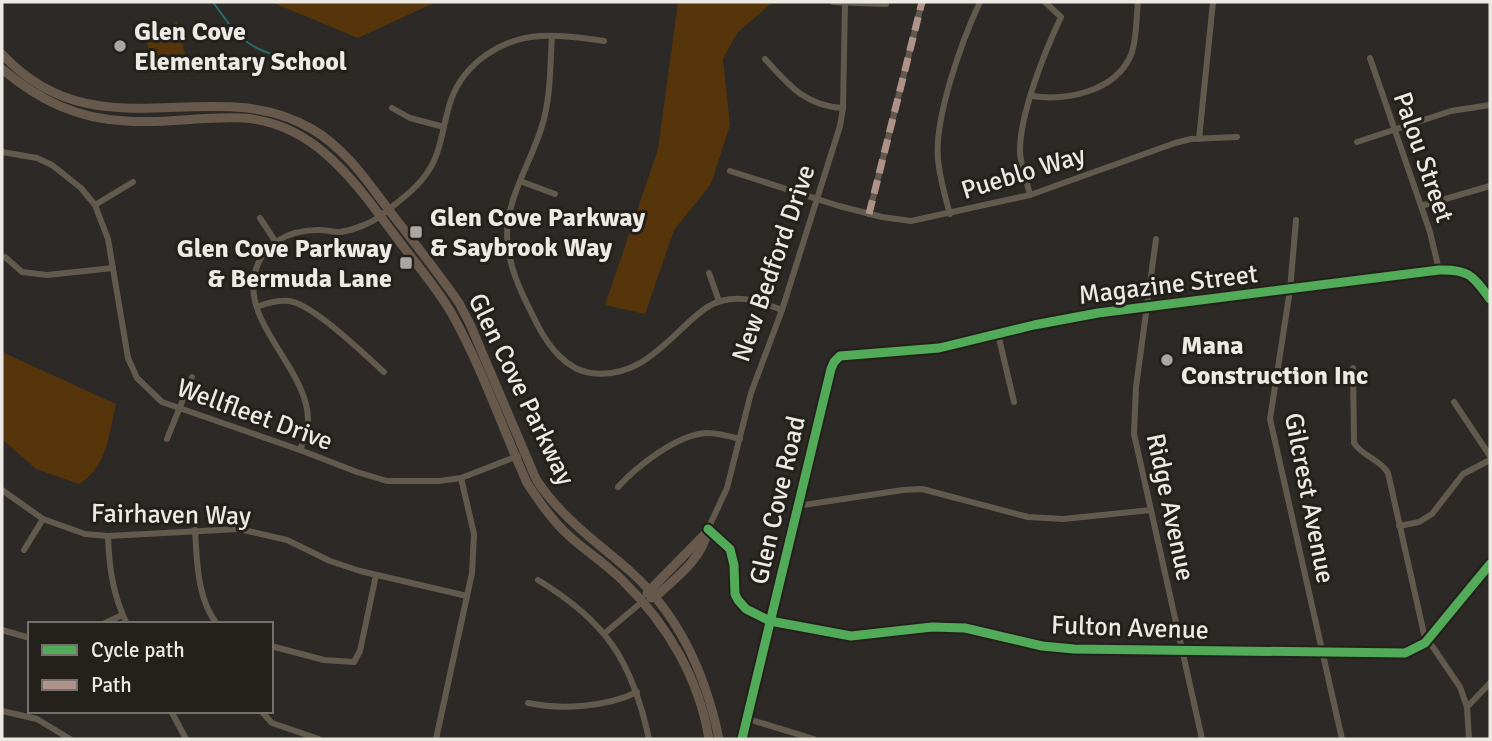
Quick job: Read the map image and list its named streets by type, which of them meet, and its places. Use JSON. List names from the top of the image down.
{
  "streets": {
    "main road": [
      "New Bedford Drive",
      "Magazine Street",
      "Glen Cove Parkway",
      "Glen Cove Road",
      "Fulton Avenue"
    ],
    "street": [
      "Palou Street",
      "Pueblo Way",
      "Wellfleet Drive",
      "Gilcrest Avenue",
      "Ridge Avenue",
      "Fairhaven Way"
    ]
  },
  "crossings": [
    ["Palou Street", "Magazine Street"],
    ["Pueblo Way", "New Bedford Drive"],
    ["New Bedford Drive", "Glen Cove Parkway"],
    ["New Bedford Drive", "Fulton Avenue"],
    ["Magazine Street", "Gilcrest Avenue"],
    ["Magazine Street", "Glen Cove Road"],
    ["Magazine Street", "Ridge Avenue"],
    ["Glen Cove Parkway", "Wellfleet Drive"],
    ["Gilcrest Avenue", "Fulton Avenue"],
    ["Glen Cove Road", "Fulton Avenue"],
    ["Ridge Avenue", "Fulton Avenue"]
  ],
  "places": {
    "other": ["Glen Cove Elementary School", "Mana Construction Inc"],
    "transit": ["Glen Cove Parkway & Saybrook Way", "Glen Cove Parkway & Bermuda Lane"]
  },
  "legend": ["Cycle path", "Path"]
}
